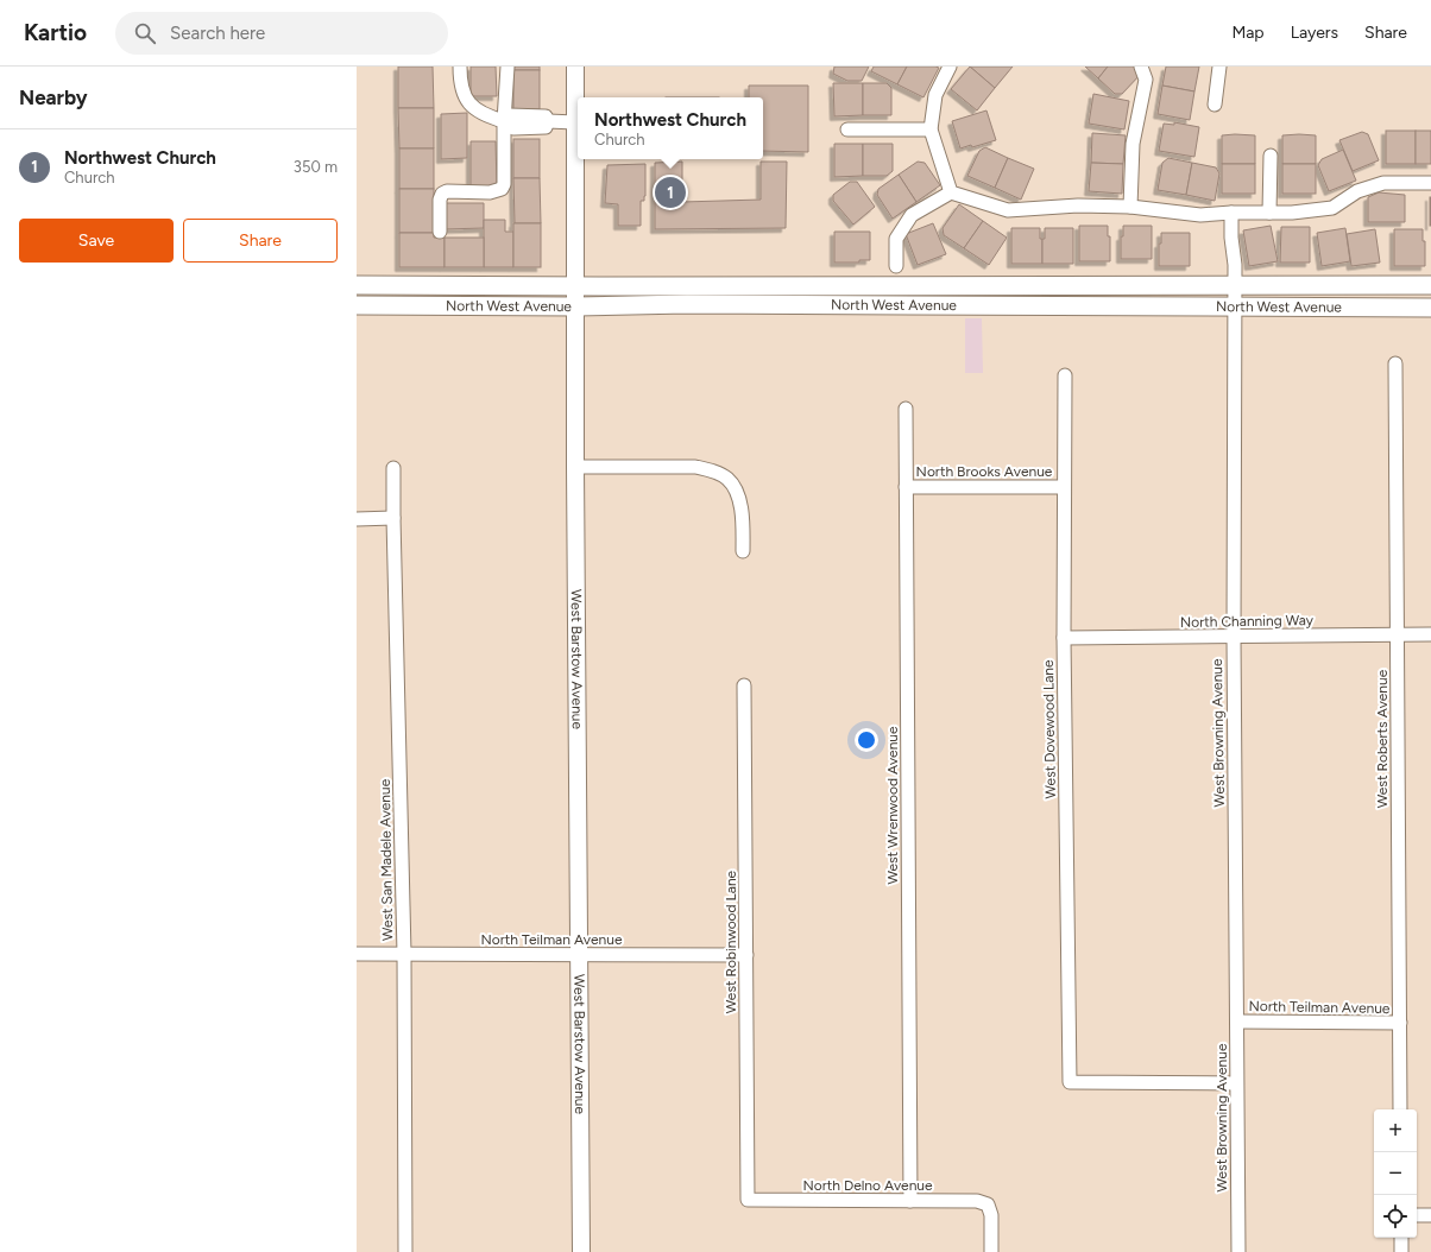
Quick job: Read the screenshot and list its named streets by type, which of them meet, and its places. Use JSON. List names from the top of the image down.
{
  "streets": {
    "main road": ["North West Avenue"],
    "street": [
      "North Brooks Avenue",
      "North Channing Way",
      "West Barstow Avenue",
      "West Dovewood Lane",
      "West Browning Avenue",
      "West Roberts Avenue",
      "West Wrenwood Avenue",
      "West San Madele Avenue",
      "North Teilman Avenue",
      "West Robinwood Lane",
      "North Delno Avenue"
    ]
  },
  "crossings": [
    ["North West Avenue", "West Barstow Avenue"],
    ["North West Avenue", "West Browning Avenue"],
    ["North Brooks Avenue", "West Dovewood Lane"],
    ["North Brooks Avenue", "West Wrenwood Avenue"],
    ["North Channing Way", "West Dovewood Lane"],
    ["North Channing Way", "West Browning Avenue"],
    ["North Channing Way", "West Roberts Avenue"],
    ["West Barstow Avenue", "North Teilman Avenue"],
    ["West Dovewood Lane", "West Browning Avenue"],
    ["West Browning Avenue", "North Teilman Avenue"],
    ["West Roberts Avenue", "North Teilman Avenue"],
    ["West Wrenwood Avenue", "North Delno Avenue"],
    ["West San Madele Avenue", "North Teilman Avenue"],
    ["North Teilman Avenue", "West Robinwood Lane"],
    ["West Robinwood Lane", "North Delno Avenue"]
  ],
  "page": {
    "header": "Kartio",
    "search": "Search here",
    "nav": ["Map", "Layers", "Share"],
    "heading": "Nearby",
    "popup": ["Northwest Church", "Church"],
    "list": [
      {
        "mark": "1",
        "name": "Northwest Church",
        "note": "Church",
        "value": "350 m"
      }
    ],
    "pins": "1",
    "buttons": ["Save", "Share"],
    "map_buttons": ["+", "−"]
  }
}
